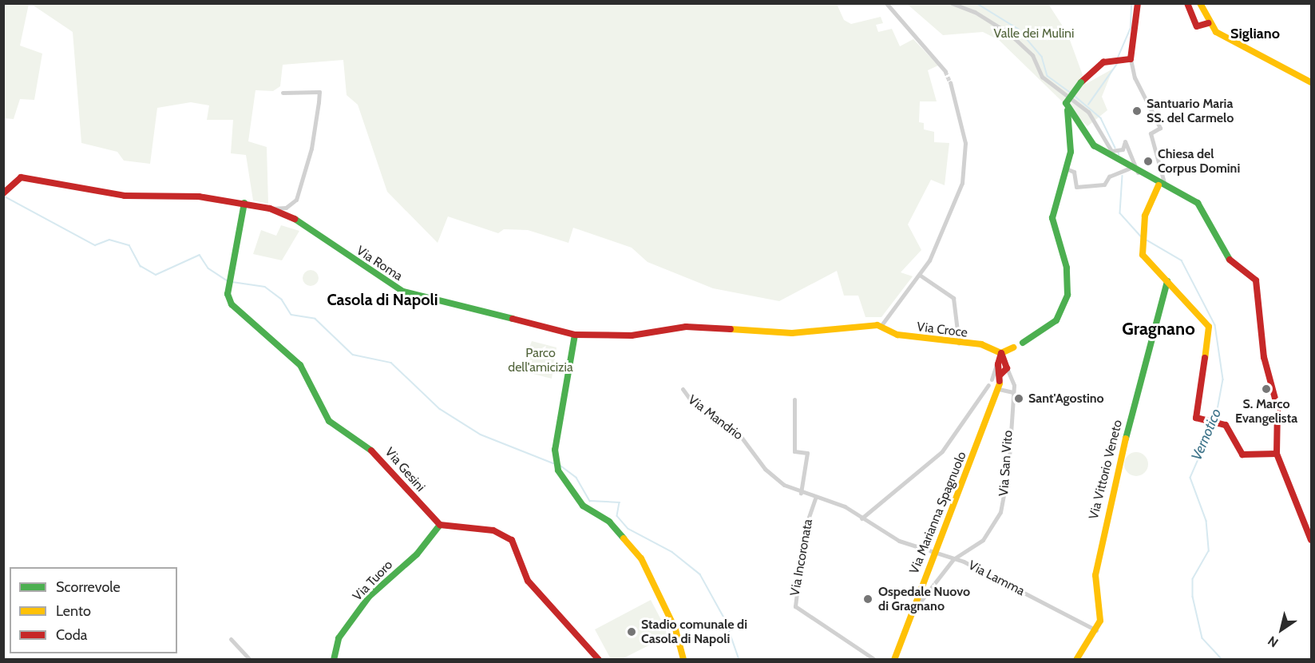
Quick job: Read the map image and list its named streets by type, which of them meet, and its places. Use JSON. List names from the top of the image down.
{
  "streets": {
    "street": [
      "Via Roma",
      "Via Croce",
      "Via Mandrio",
      "Via San Vito",
      "Via Gesini",
      "Via Vittorio Veneto",
      "Via Marianna Spagnuolo",
      "Via Incoronata",
      "Via Lamma",
      "Via Tuoro"
    ]
  },
  "crossings": [
    ["Via Roma", "Via Croce"],
    ["Via Roma", "Via Gesini"],
    ["Via Mandrio", "Via Incoronata"],
    ["Via Mandrio", "Via Lamma"],
    ["Via San Vito", "Via Marianna Spagnuolo"],
    ["Via San Vito", "Via Lamma"],
    ["Via Gesini", "Via Tuoro"],
    ["Via Vittorio Veneto", "Via Lamma"],
    ["Via Marianna Spagnuolo", "Via Lamma"],
    ["Via Incoronata", "Via Lamma"]
  ],
  "districts": ["Sigliano", "Casola di Napoli", "Gragnano"],
  "water": ["Vernotico"],
  "parks": ["Valle dei Mulini", "Parco dell'amicizia"],
  "places": [
    "Santuario Maria SS. del Carmelo",
    "Chiesa del Corpus Domini",
    "S. Marco Evangelista",
    "Sant'Agostino",
    "Ospedale Nuovo di Gragnano",
    "Stadio comunale di Casola di Napoli"
  ],
  "legend": ["Scorrevole", "Lento", "Coda"],
  "north": "bottom left"
}
